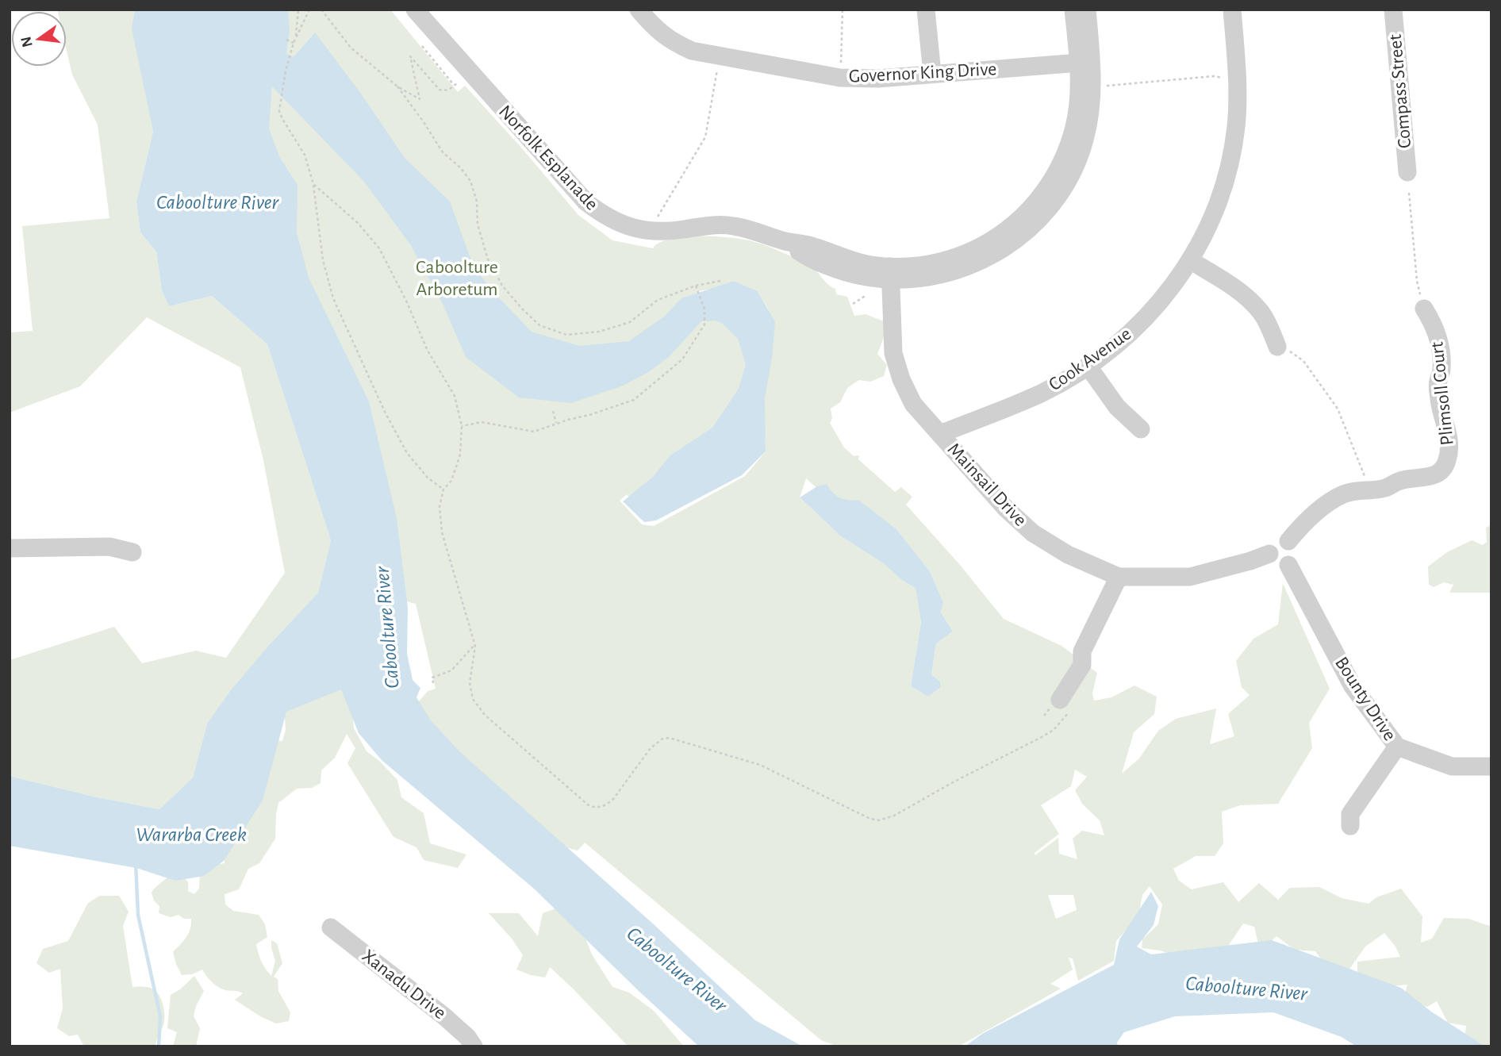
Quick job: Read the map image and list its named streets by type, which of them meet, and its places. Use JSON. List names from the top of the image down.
{
  "streets": {
    "street": [
      "Governor King Drive",
      "Compass Street",
      "Norfolk Esplanade",
      "Cook Avenue",
      "Plimsoll Court",
      "Mainsail Drive",
      "Bounty Drive",
      "Xanadu Drive"
    ]
  },
  "crossings": [
    ["Governor King Drive", "Norfolk Esplanade"],
    ["Norfolk Esplanade", "Mainsail Drive"],
    ["Cook Avenue", "Mainsail Drive"],
    ["Plimsoll Court", "Mainsail Drive"],
    ["Plimsoll Court", "Bounty Drive"],
    ["Mainsail Drive", "Bounty Drive"]
  ],
  "water": ["Caboolture River", "Wararba Creek"],
  "parks": ["Caboolture Arboretum"],
  "north": "left"
}
